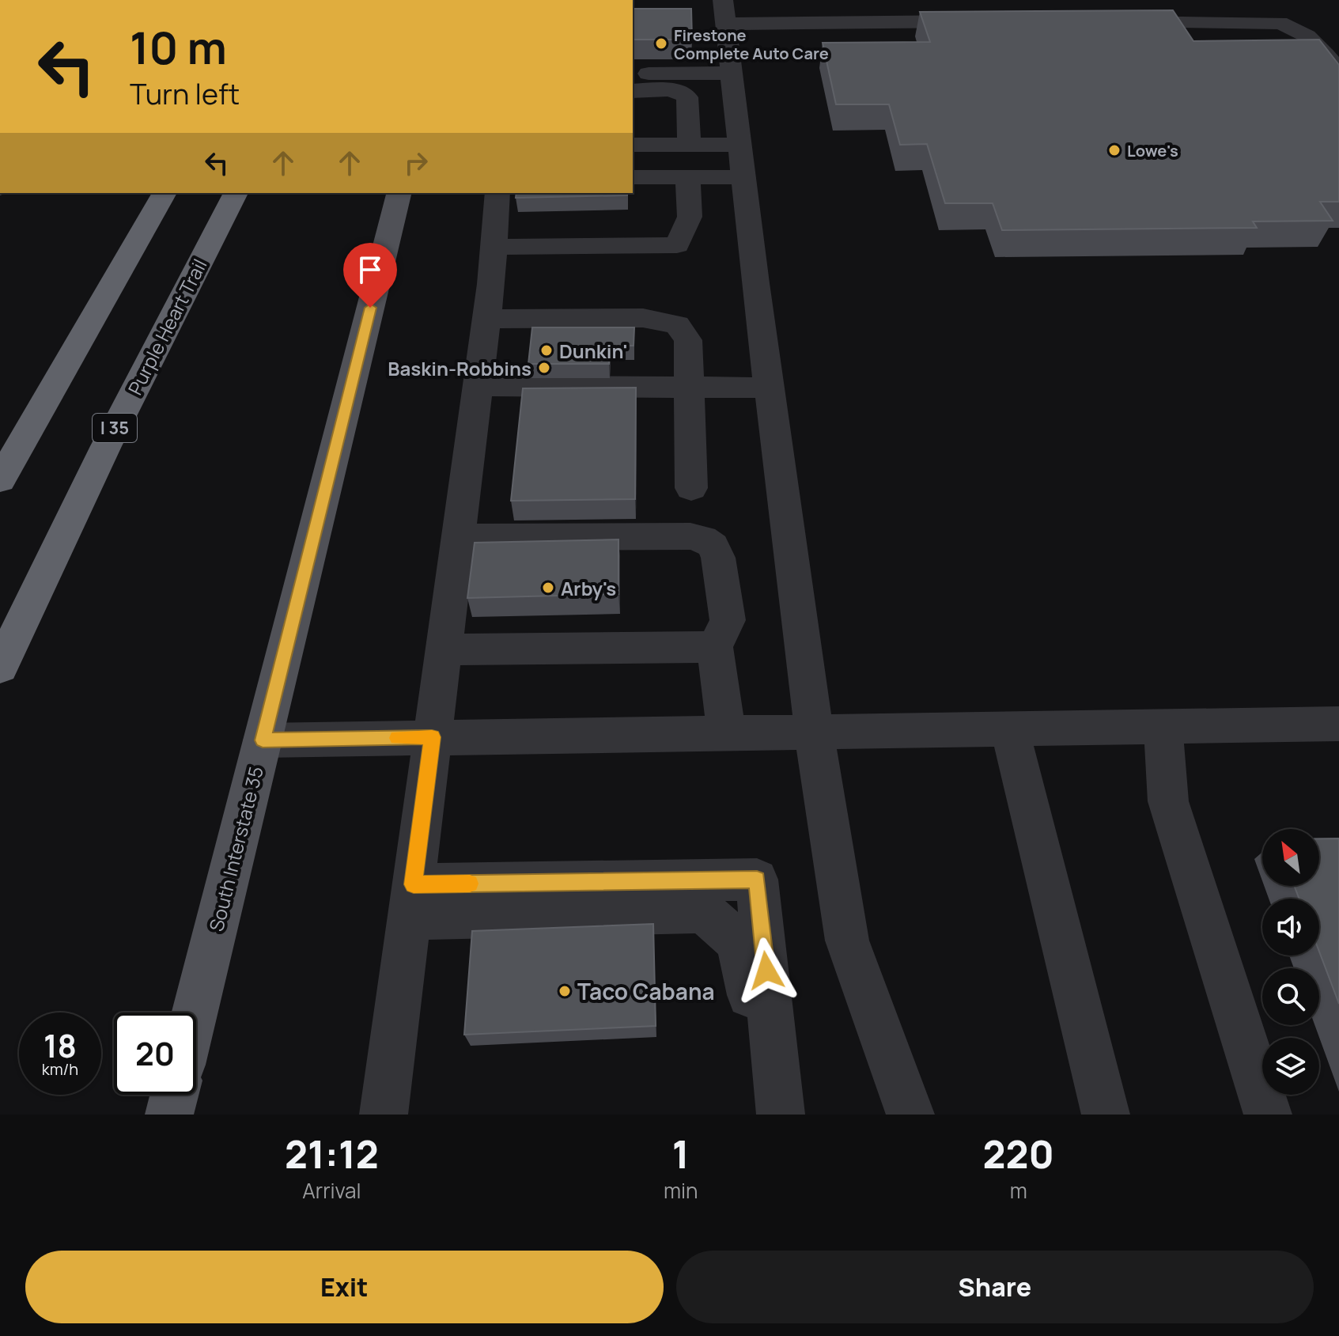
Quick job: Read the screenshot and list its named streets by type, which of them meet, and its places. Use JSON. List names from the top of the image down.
{
  "streets": {
    "highway": ["Purple Heart Trail", "I 35"],
    "main road": ["South Interstate 35"]
  },
  "places": [
    "Firestone Complete Auto Care",
    "Lowe's",
    "Dunkin'",
    "Baskin-Robbins",
    "Arby's",
    "Taco Cabana"
  ],
  "north": "top left",
  "page": {
    "turn": ["10 m", "Turn left"],
    "speed": "18 km/h",
    "limit": "20",
    "eta": [
      "21:12",
      "Arrival",
      "1",
      "min",
      "220",
      "m"
    ],
    "buttons": ["Exit", "Share"]
  }
}
